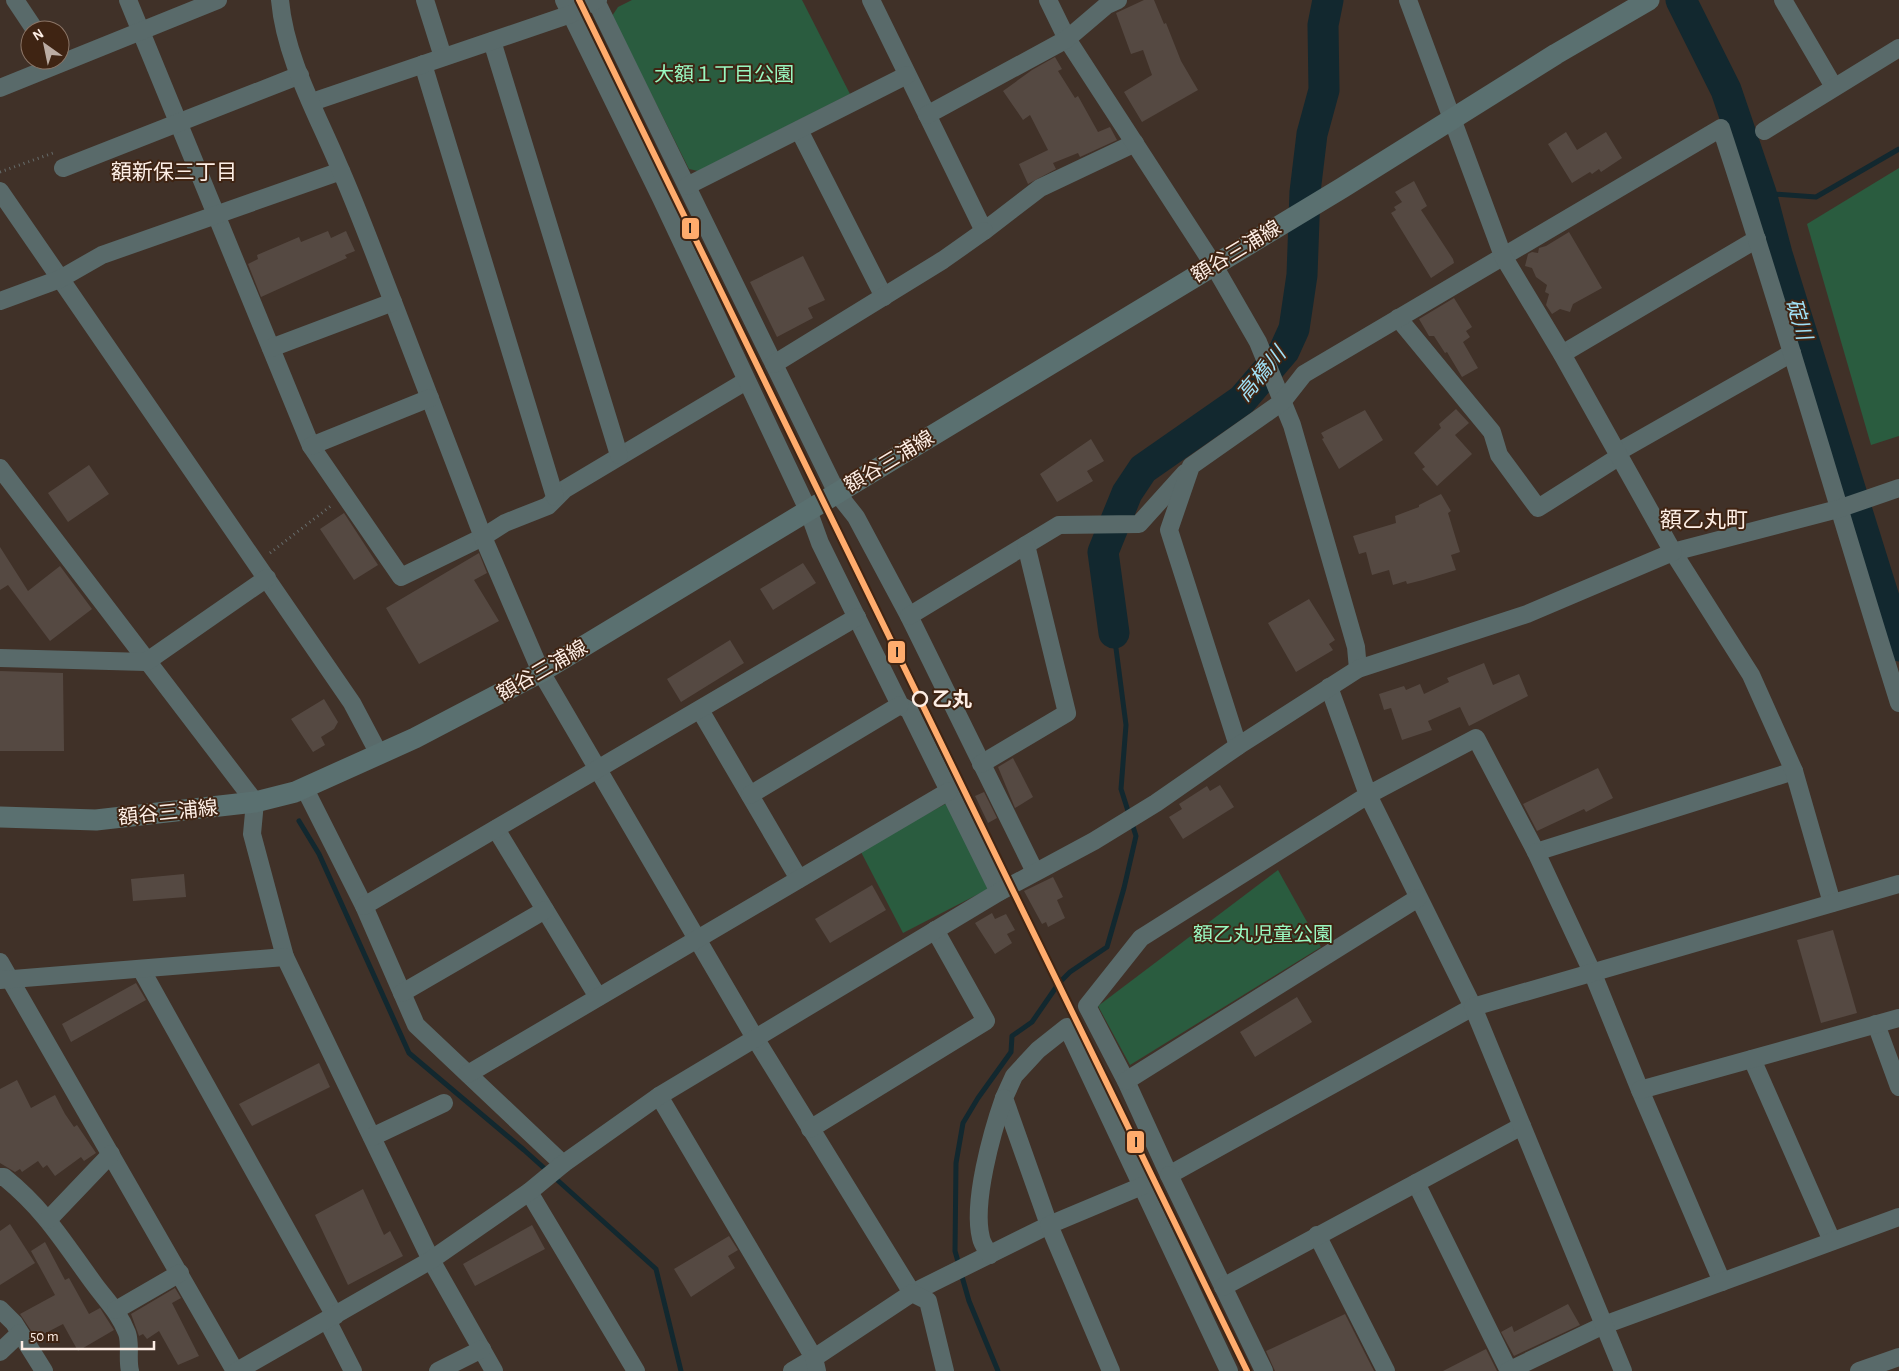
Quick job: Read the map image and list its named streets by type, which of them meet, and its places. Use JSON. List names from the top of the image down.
{
  "streets": {
    "main road": ["額谷三浦線"]
  },
  "districts": ["額新保三丁目", "額乙丸町"],
  "water": ["碇川", "高橋川"],
  "parks": ["大額１丁目公園", "額乙丸児童公園"],
  "places": ["乙丸"],
  "lines": ["transit line I"],
  "scale_bar": "50 m",
  "north": "top left"
}
